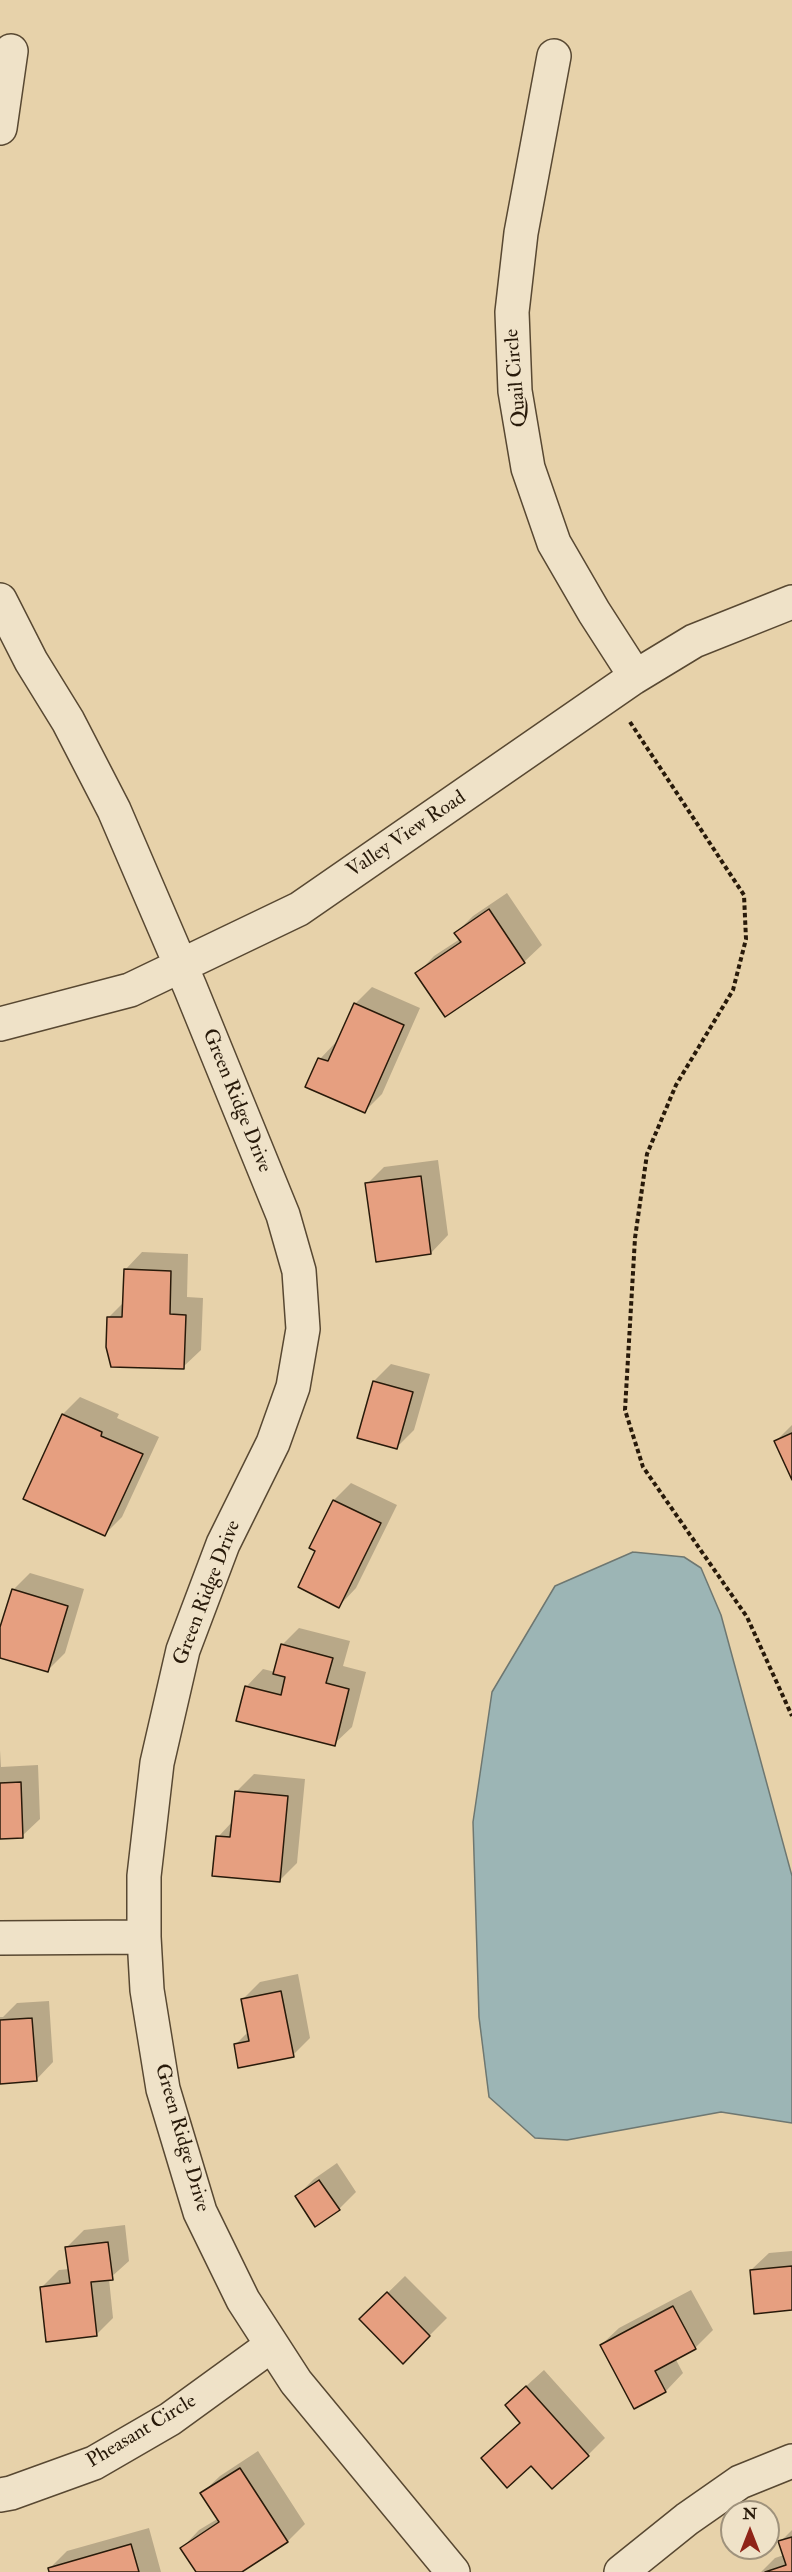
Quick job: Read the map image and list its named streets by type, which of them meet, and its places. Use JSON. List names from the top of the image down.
{
  "streets": {
    "street": [
      "Quail Circle",
      "Valley View Road",
      "Green Ridge Drive",
      "Pheasant Circle"
    ]
  },
  "crossings": [
    ["Quail Circle", "Valley View Road"],
    ["Valley View Road", "Green Ridge Drive"],
    ["Green Ridge Drive", "Pheasant Circle"]
  ],
  "north": "top"
}
